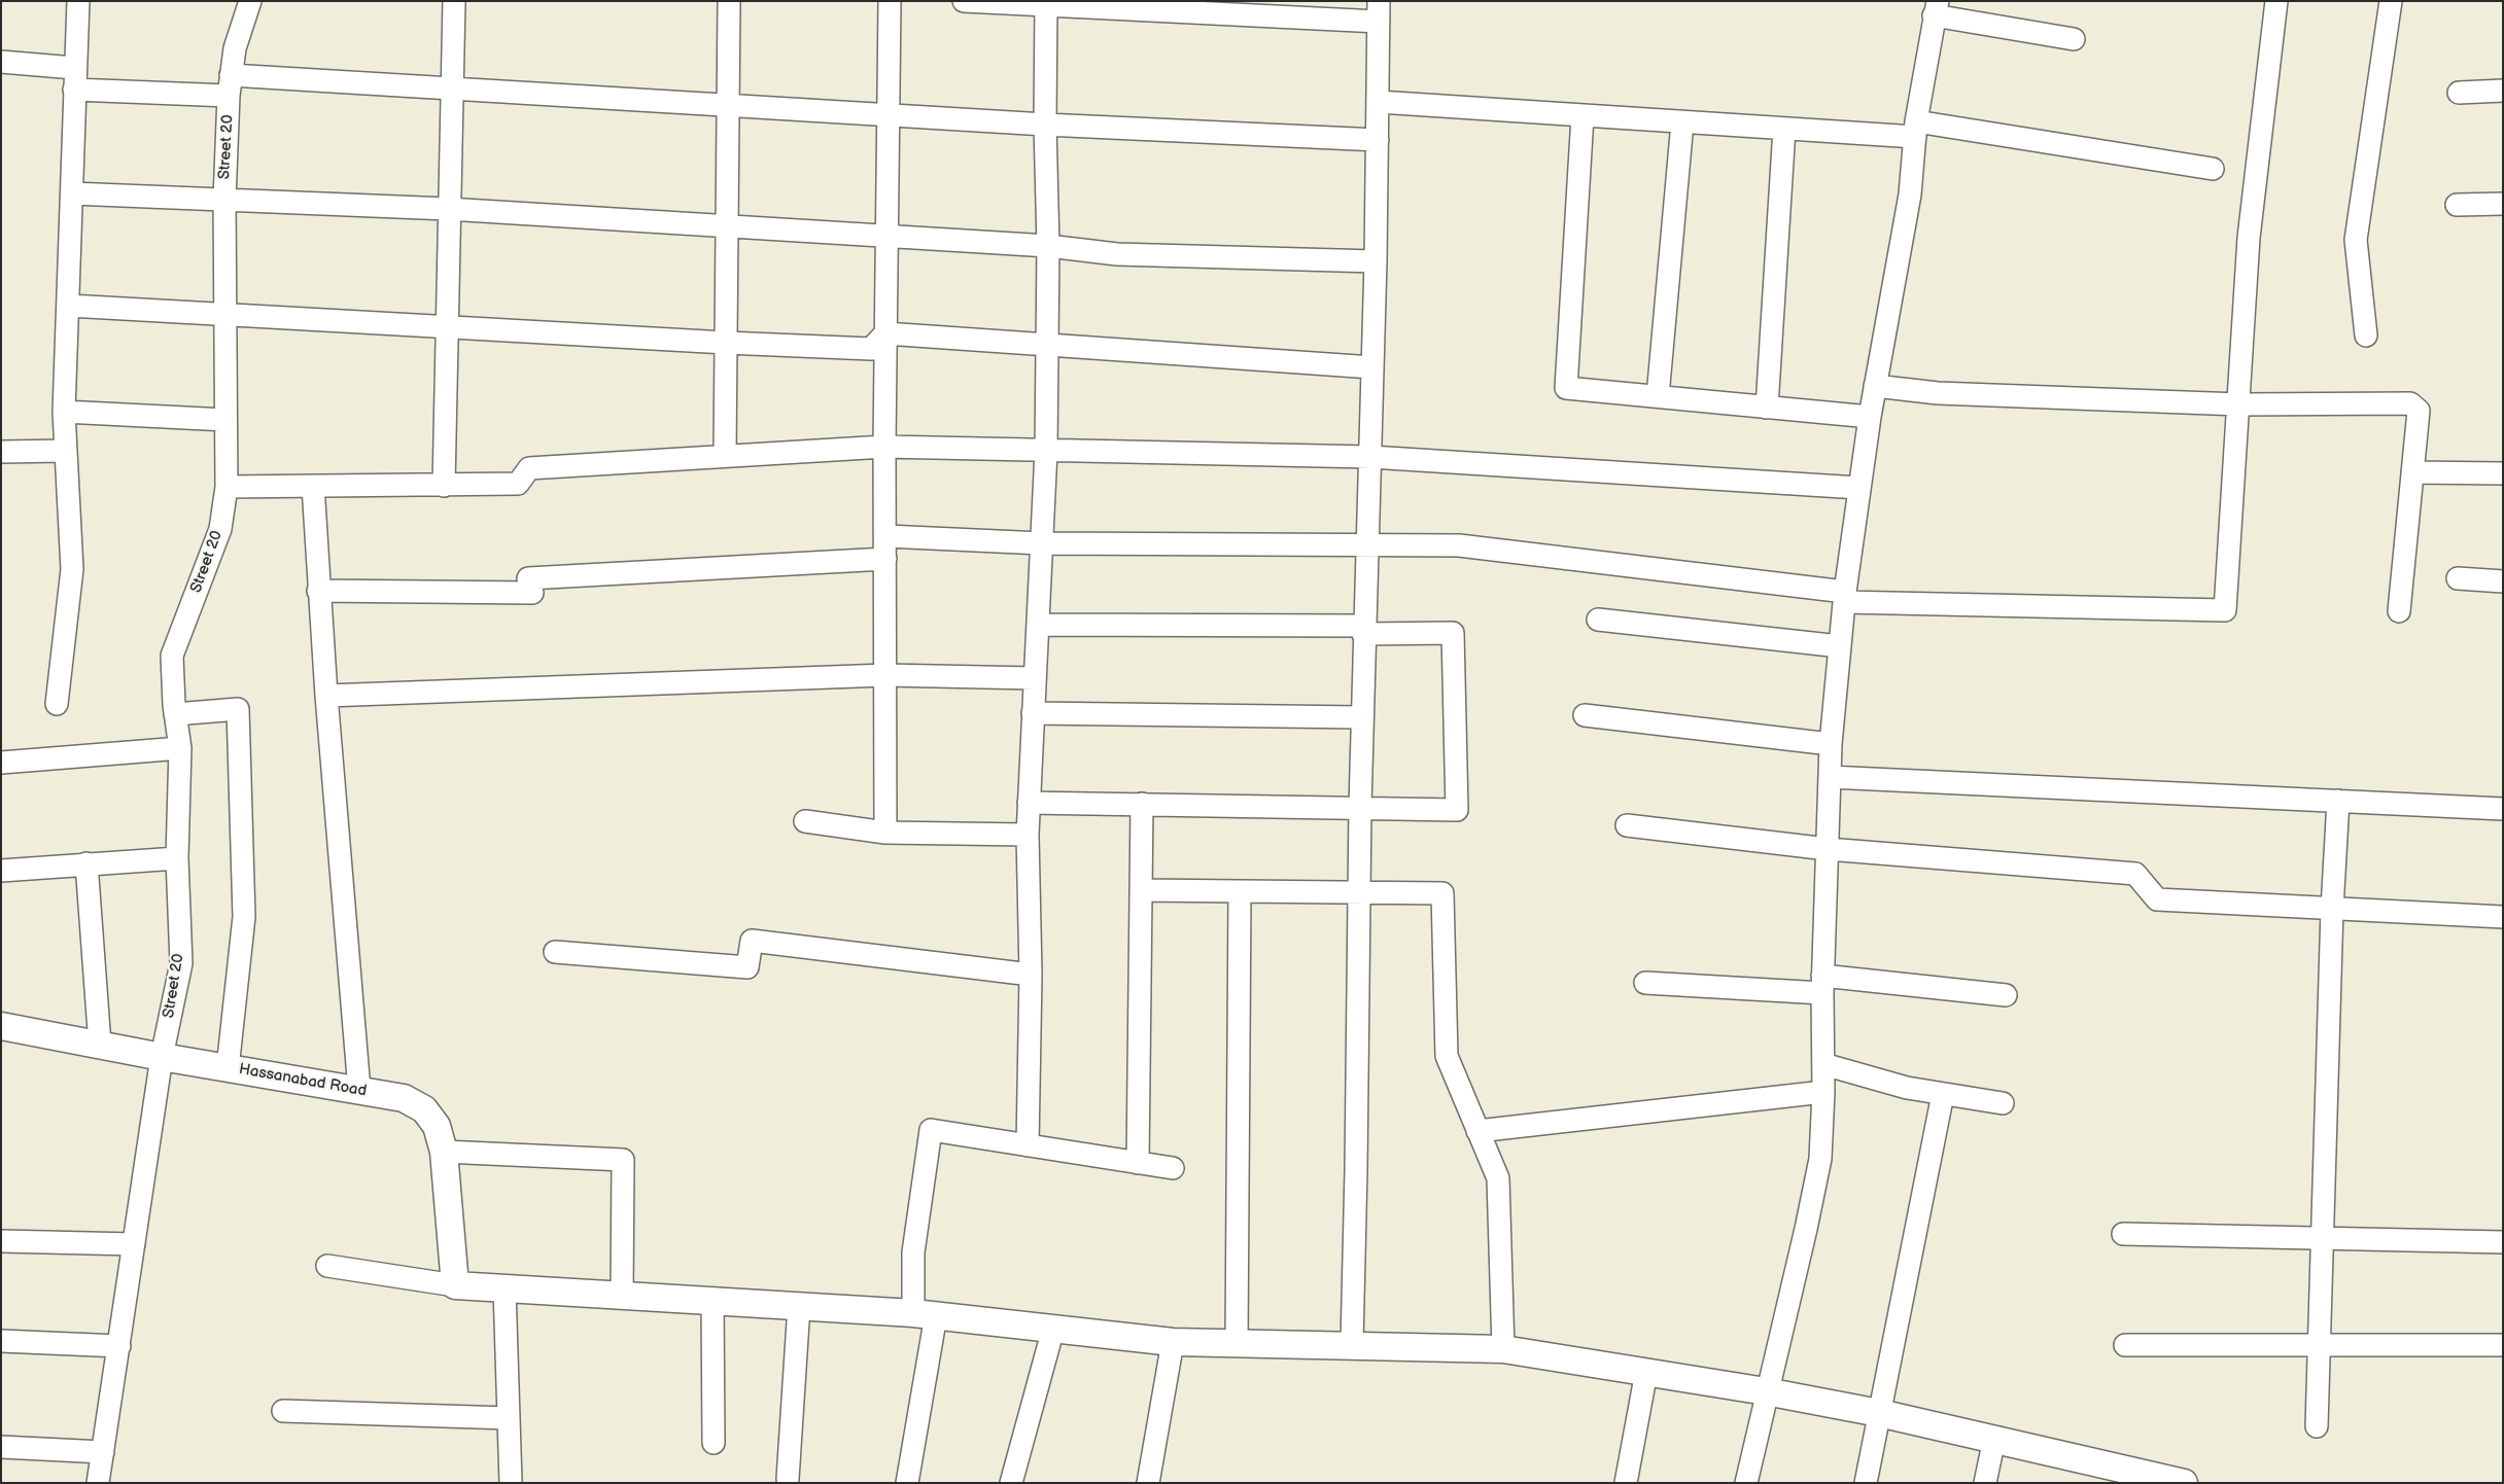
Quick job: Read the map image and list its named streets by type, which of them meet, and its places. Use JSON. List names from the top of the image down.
{
  "streets": {
    "street": ["Street 20", "Hassanabad Road"]
  },
  "crossings": [
    ["Street 20", "Hassanabad Road"]
  ]
}
